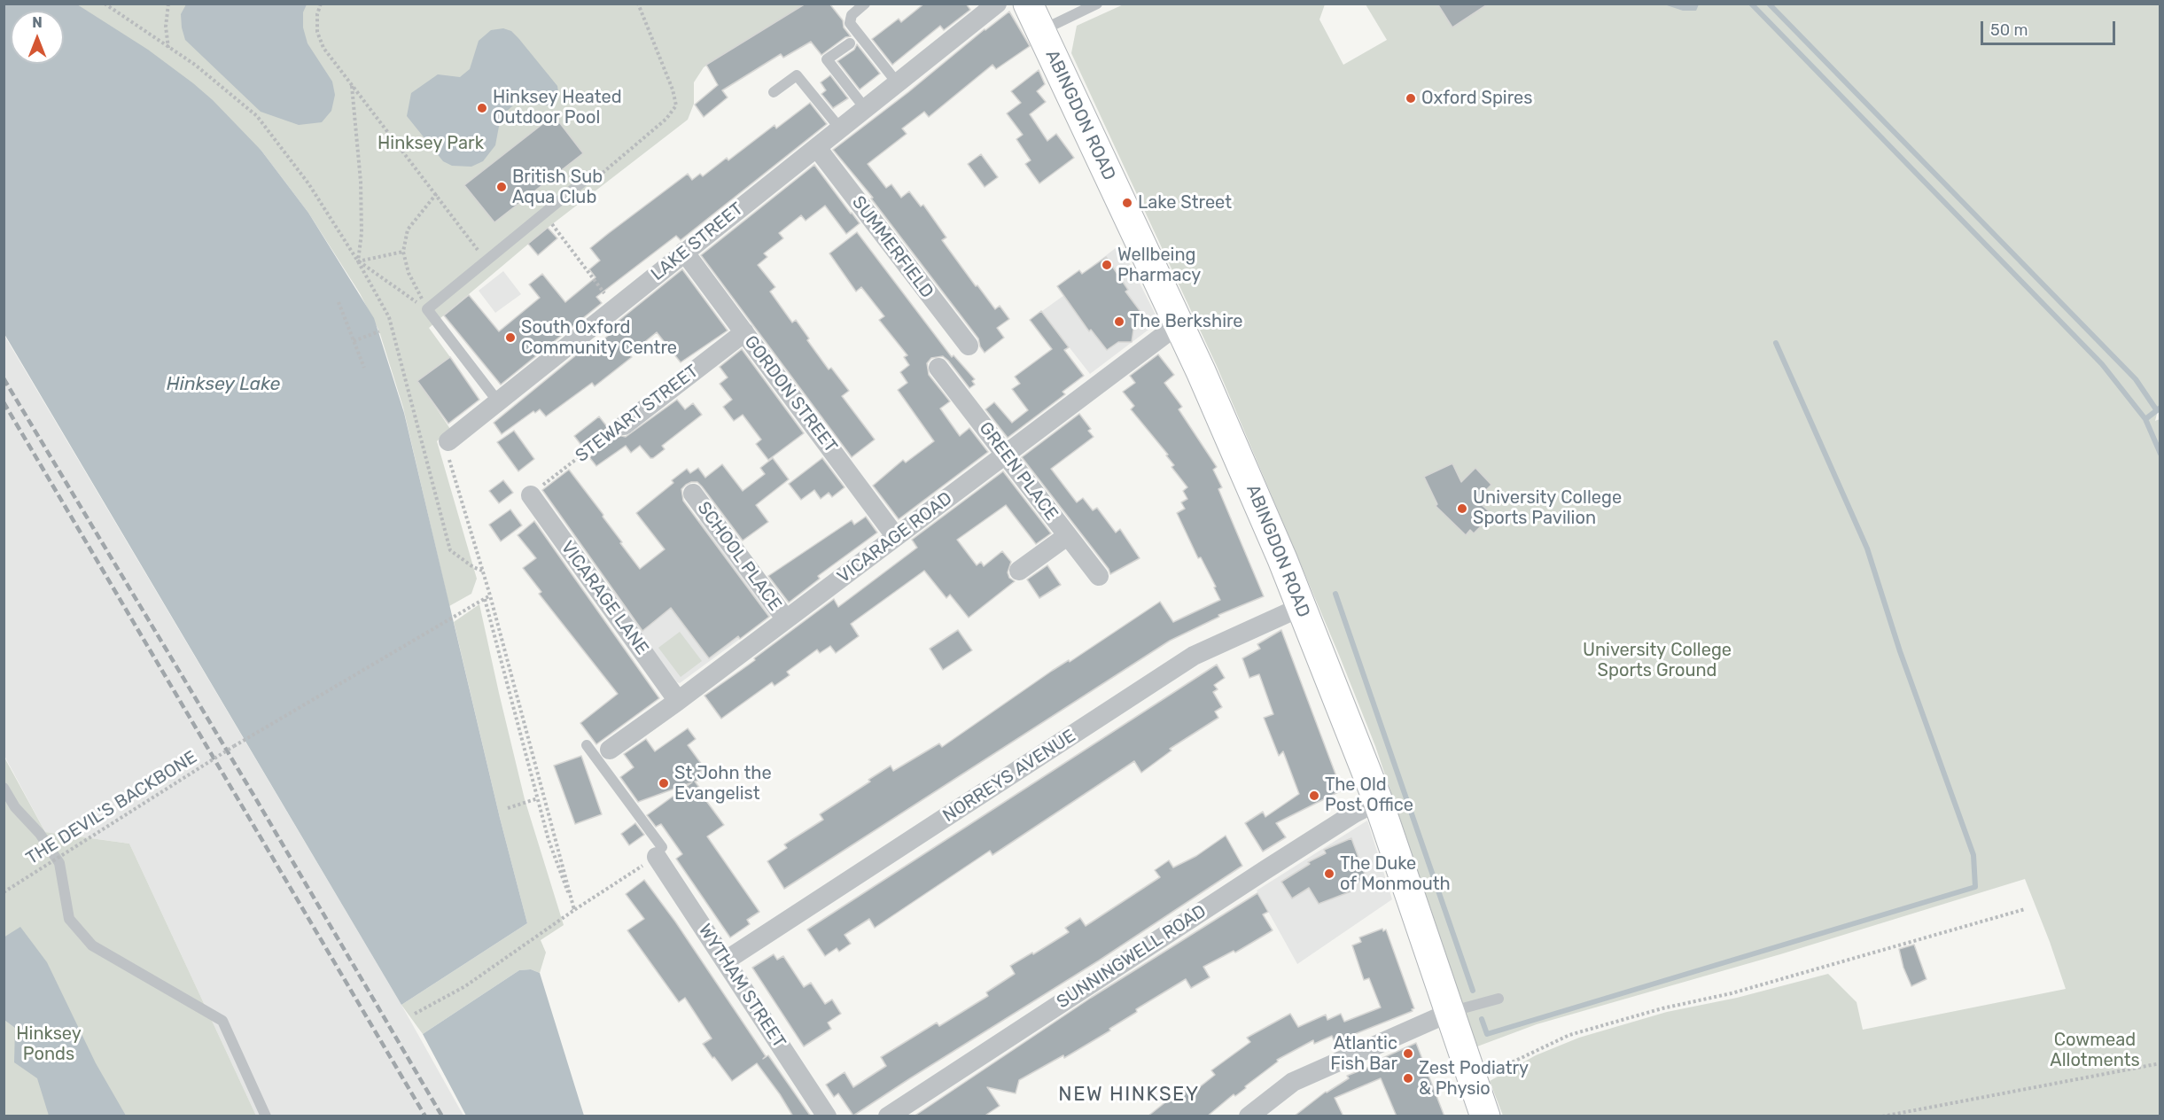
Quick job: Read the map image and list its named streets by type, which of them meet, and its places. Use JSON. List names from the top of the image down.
{
  "streets": {
    "main road": ["ABINGDON ROAD"],
    "street": [
      "LAKE STREET",
      "SUMMERFIELD",
      "GORDON STREET",
      "STEWART STREET",
      "GREEN PLACE",
      "VICARAGE ROAD",
      "SCHOOL PLACE",
      "VICARAGE LANE",
      "NORREYS AVENUE",
      "SUNNINGWELL ROAD",
      "WYTHAM STREET"
    ],
    "path": ["THE DEVIL'S BACKBONE"]
  },
  "crossings": [
    ["ABINGDON ROAD", "VICARAGE ROAD"],
    ["ABINGDON ROAD", "NORREYS AVENUE"],
    ["ABINGDON ROAD", "SUNNINGWELL ROAD"],
    ["LAKE STREET", "SUMMERFIELD"],
    ["LAKE STREET", "GORDON STREET"],
    ["GORDON STREET", "STEWART STREET"],
    ["GORDON STREET", "VICARAGE ROAD"],
    ["STEWART STREET", "VICARAGE LANE"],
    ["GREEN PLACE", "VICARAGE ROAD"],
    ["VICARAGE ROAD", "SCHOOL PLACE"],
    ["VICARAGE ROAD", "VICARAGE LANE"],
    ["NORREYS AVENUE", "WYTHAM STREET"]
  ],
  "districts": ["NEW HINKSEY"],
  "water": ["Hinksey Lake"],
  "parks": [
    "Hinksey Park",
    "University College Sports Ground",
    "Hinksey Ponds",
    "Cowmead Allotments"
  ],
  "places": [
    "Oxford Spires",
    "Hinksey Heated Outdoor Pool",
    "British Sub Aqua Club",
    "Lake Street",
    "Wellbeing Pharmacy",
    "The Berkshire",
    "South Oxford Community Centre",
    "University College Sports Pavilion",
    "St John the Evangelist",
    "The Old Post Office",
    "The Duke of Monmouth",
    "Atlantic Fish Bar",
    "Zest Podiatry & Physio"
  ],
  "scale_bar": "50 m",
  "north": "top"
}
